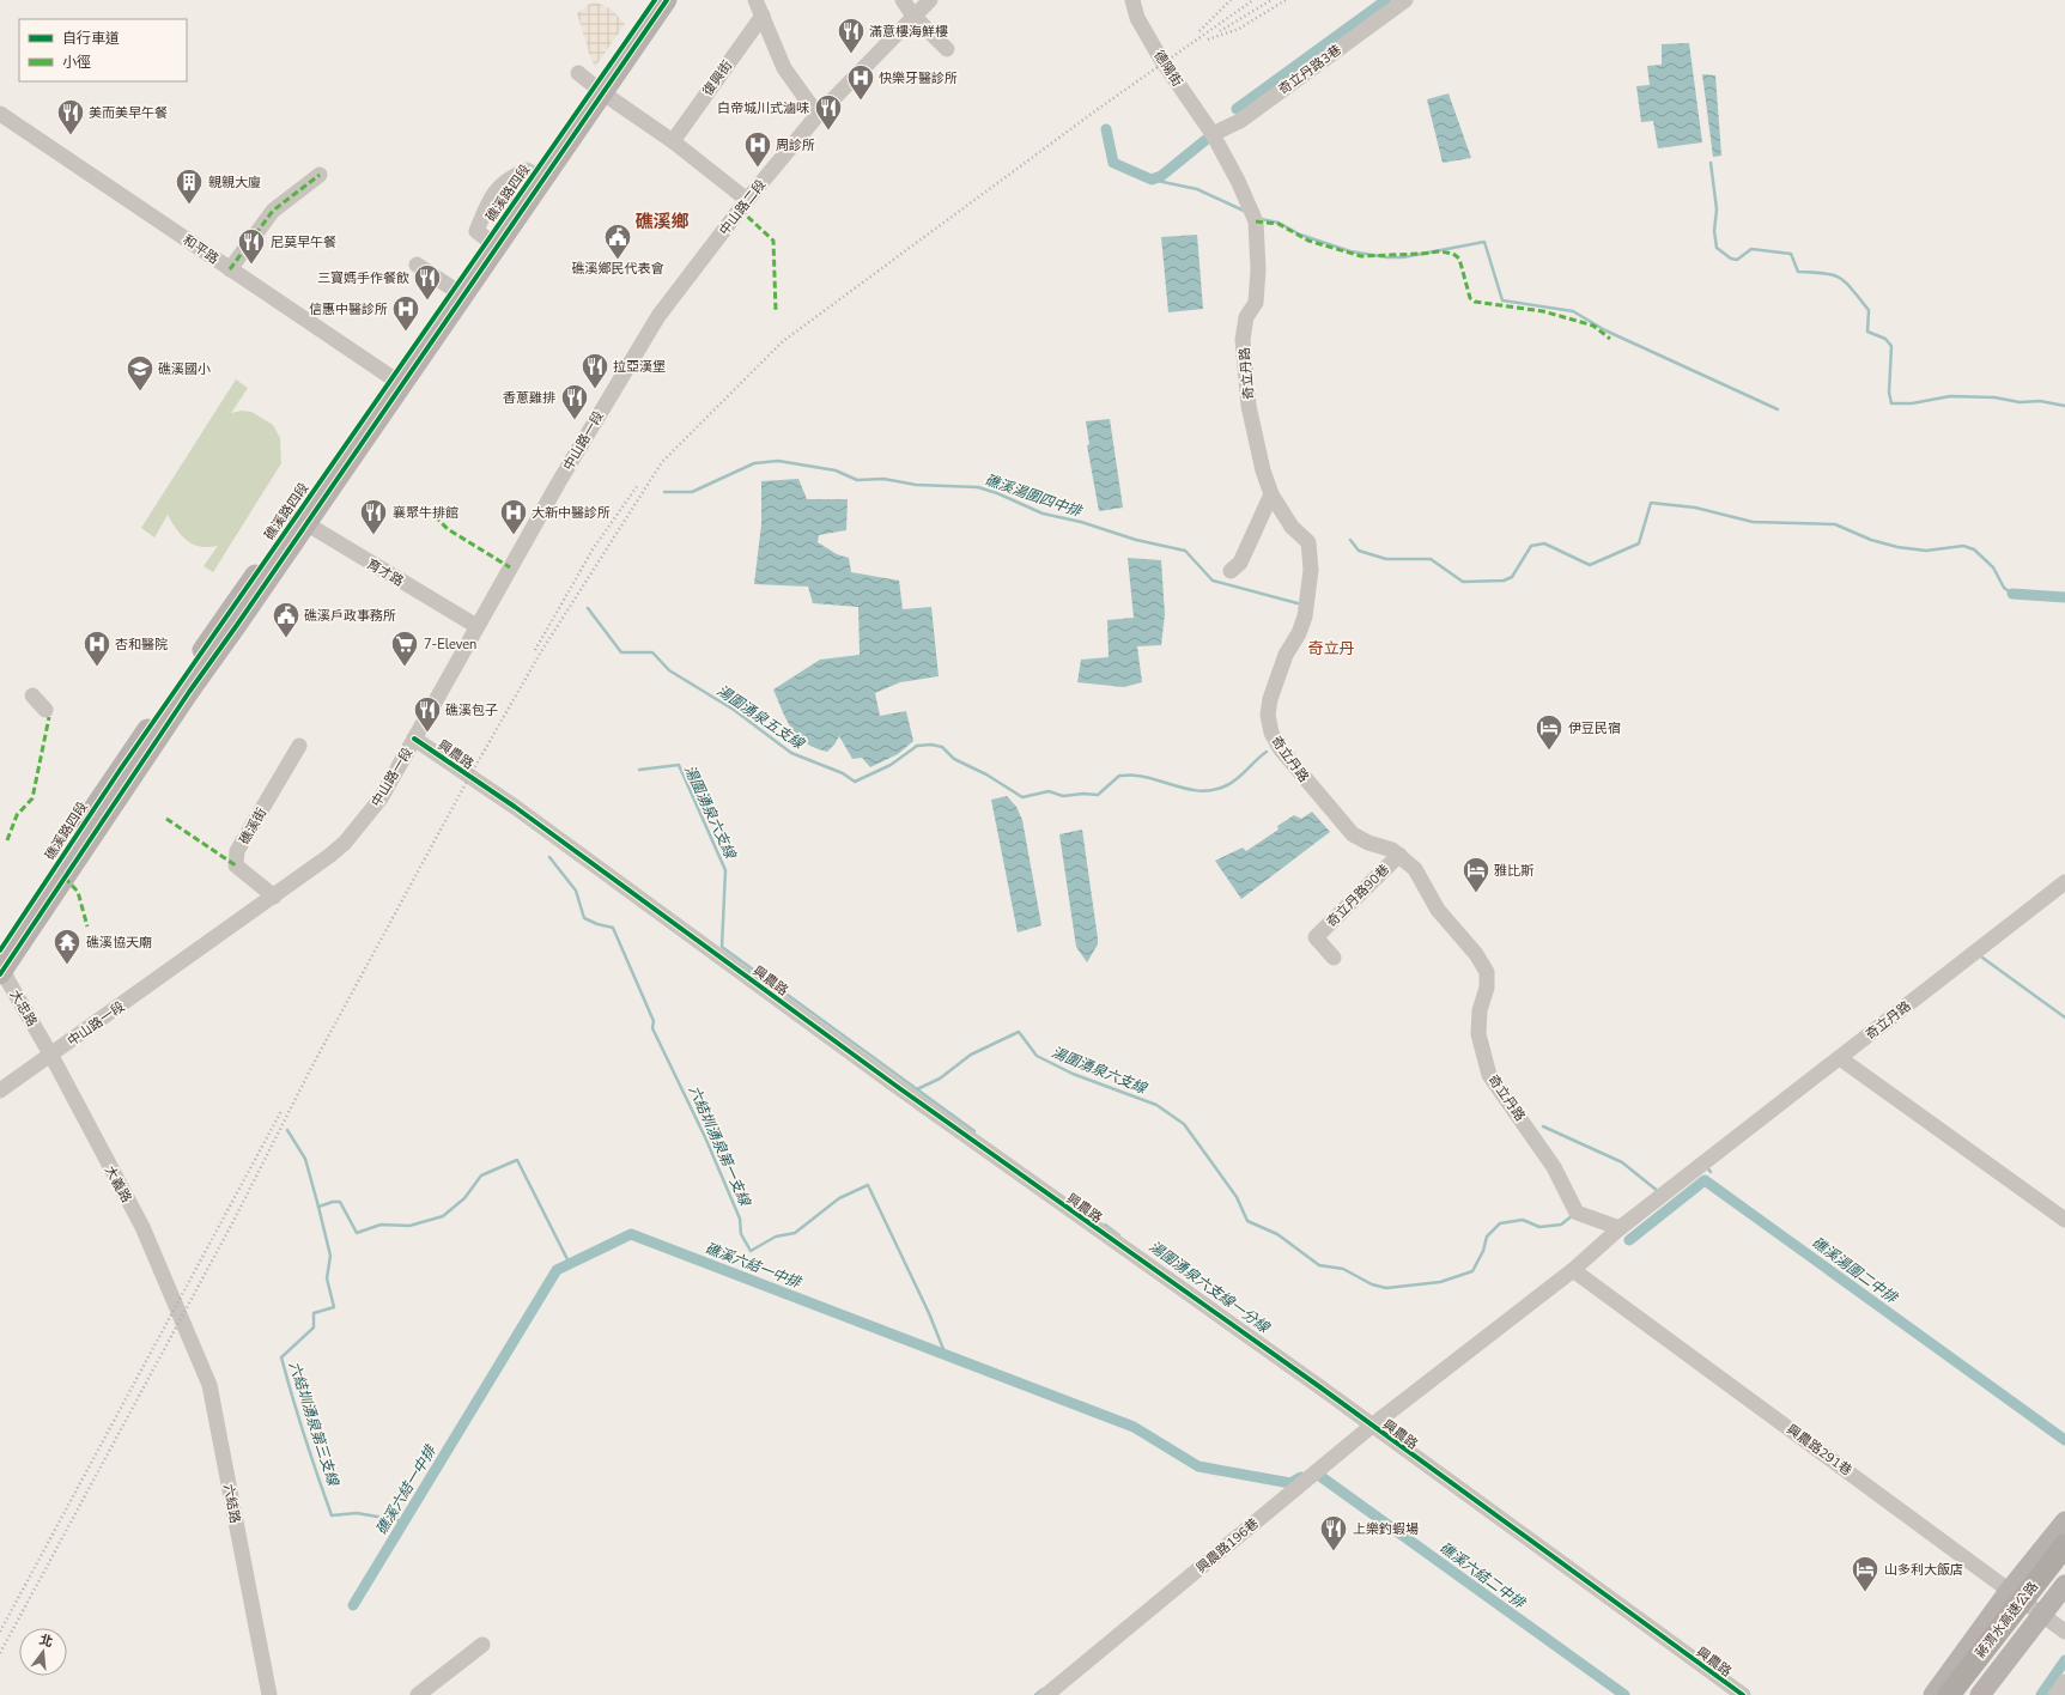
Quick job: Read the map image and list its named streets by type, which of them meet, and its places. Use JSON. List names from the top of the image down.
{
  "streets": {
    "highway": ["蔣渭水高速公路"],
    "main road": ["礁溪路四段"],
    "street": [
      "德陽街",
      "奇立丹路3巷",
      "復興街",
      "中山路二段",
      "和平路",
      "奇立丹路",
      "中山路一段",
      "育才路",
      "興農路",
      "礁溪街",
      "奇立丹路90巷",
      "大忠路",
      "大義路",
      "興農路291巷",
      "六結路",
      "興農路196巷"
    ]
  },
  "crossings": [
    ["德陽街", "奇立丹路3巷"],
    ["德陽街", "奇立丹路"],
    ["奇立丹路3巷", "奇立丹路"],
    ["礁溪路四段", "和平路"],
    ["礁溪路四段", "育才路"],
    ["礁溪路四段", "大忠路"],
    ["中山路二段", "中山路一段"],
    ["奇立丹路", "興農路"],
    ["奇立丹路", "奇立丹路90巷"],
    ["奇立丹路", "興農路291巷"],
    ["奇立丹路", "興農路196巷"],
    ["中山路一段", "育才路"],
    ["中山路一段", "興農路"],
    ["中山路一段", "礁溪街"],
    ["中山路一段", "大忠路"],
    ["中山路一段", "大義路"],
    ["興農路", "興農路196巷"],
    ["大忠路", "大義路"],
    ["大義路", "六結路"]
  ],
  "districts": ["礁溪鄉", "奇立丹"],
  "water": [
    "礁溪湯圍四中排",
    "湯圍湧泉五支線",
    "湯圍湧泉六支線",
    "六結圳湧泉第一支線",
    "礁溪六結一中排",
    "礁溪湯圍二中排",
    "湯圍湧泉六支線一分線",
    "六結圳湧泉第三支線",
    "礁溪六結二中排"
  ],
  "places": {
    "restaurant": [
      "滿意樓海鮮樓",
      "白帝城川式滷味",
      "美而美早午餐",
      "尼莫早午餐",
      "三寶媽手作餐飲",
      "拉亞漢堡",
      "香蔥雞排",
      "襄聚牛排館",
      "礁溪包子",
      "上樂釣蝦場"
    ],
    "hospital": [
      "快樂牙醫診所",
      "周診所",
      "信惠中醫診所",
      "大新中醫診所",
      "杏和醫院"
    ],
    "building": ["親親大廈"],
    "public building": ["礁溪鄉民代表會", "礁溪戶政事務所"],
    "school or university": ["礁溪國小"],
    "supermarket": ["7-Eleven"],
    "hotel": ["伊豆民宿", "雅比斯", "山多利大飯店"],
    "temple": ["礁溪協天廟"]
  },
  "legend": ["自行車道", "小徑"],
  "north": "top"
}
